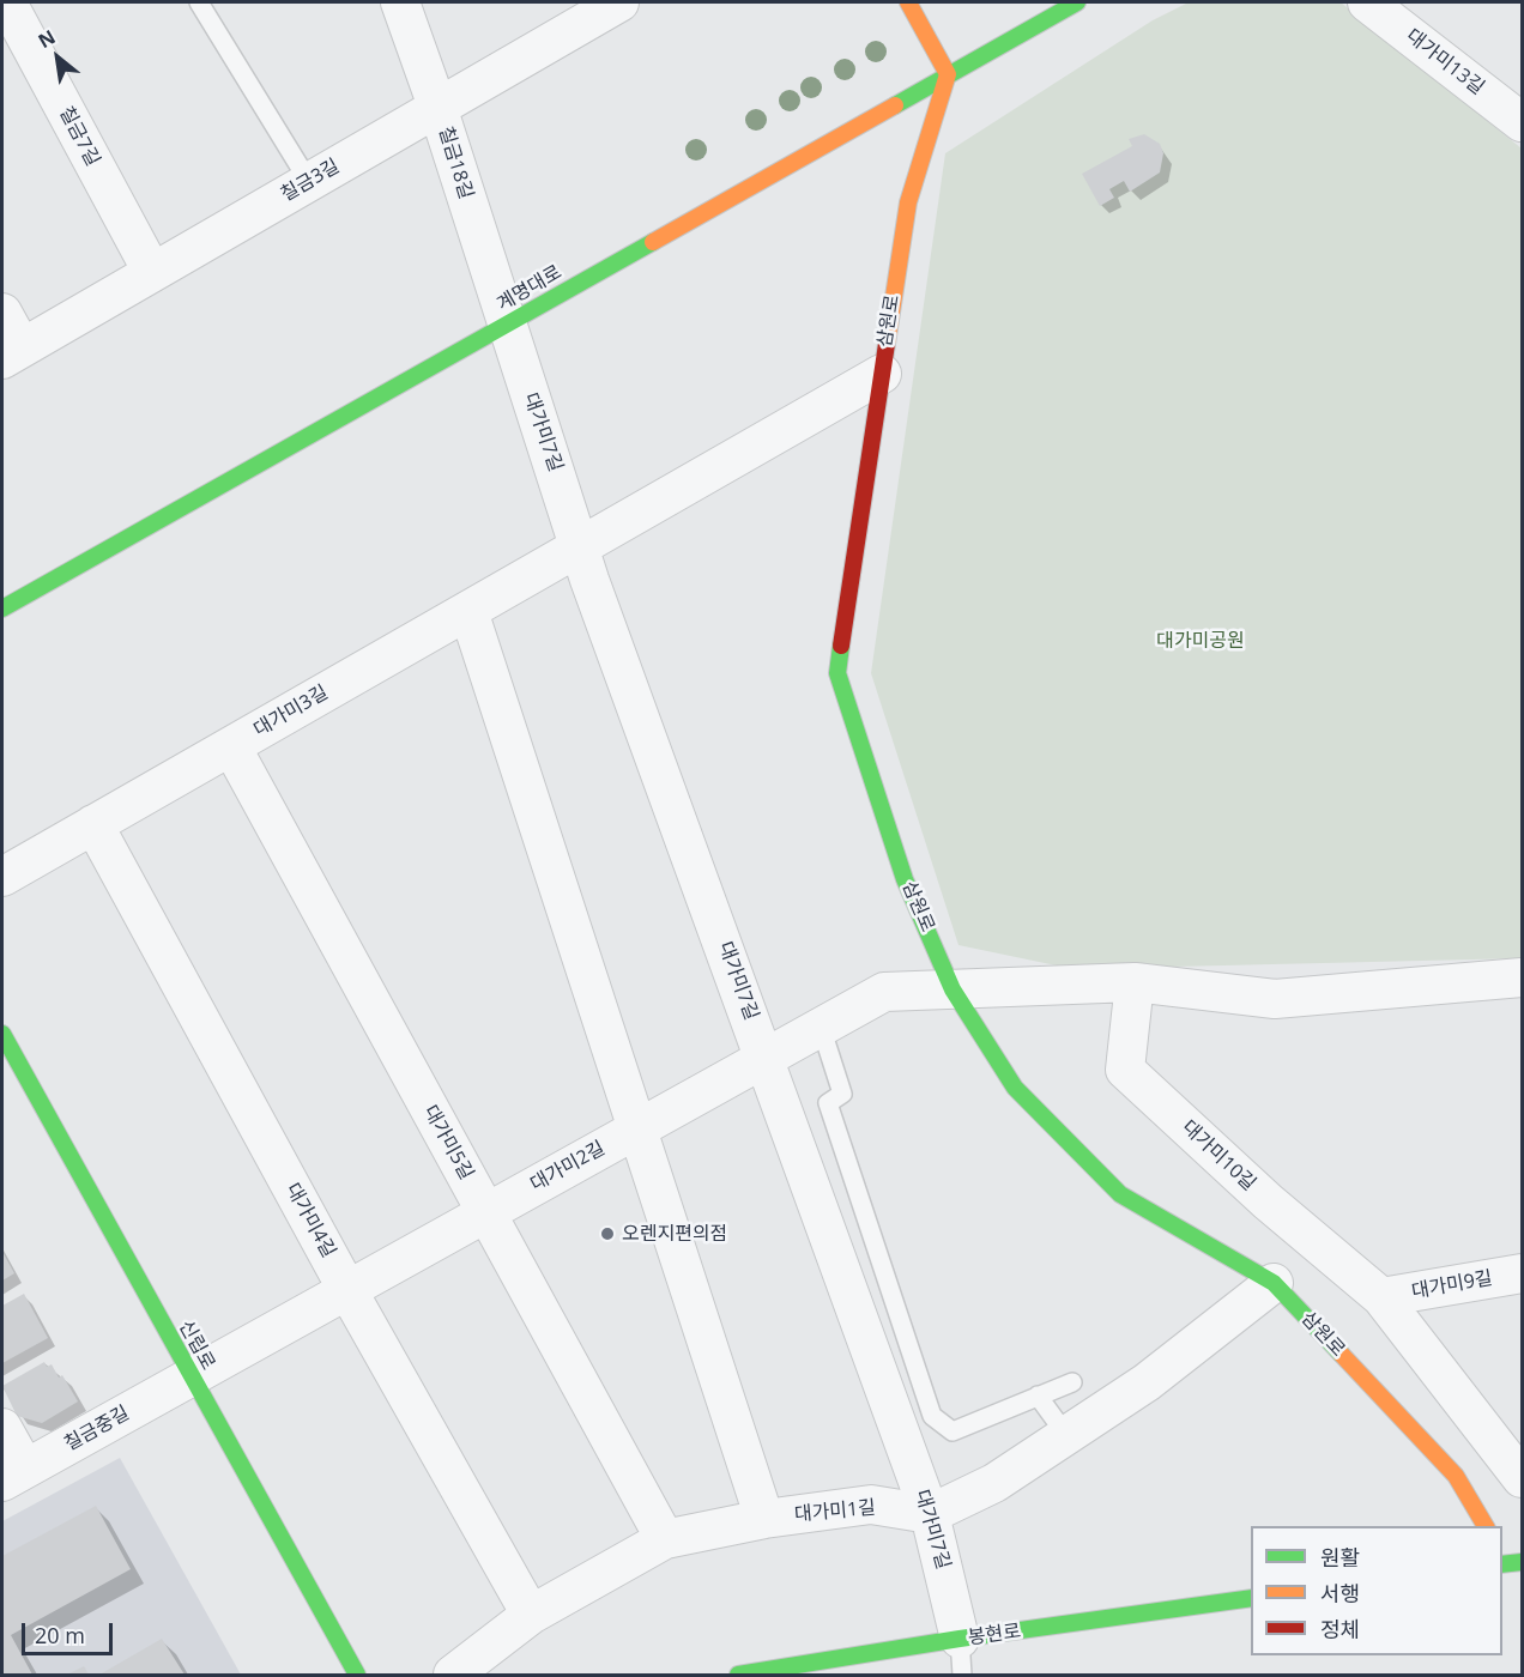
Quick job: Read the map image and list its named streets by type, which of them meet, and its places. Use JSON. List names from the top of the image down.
{
  "streets": {
    "street": [
      "대가미13길",
      "칠금7길",
      "칠금18길",
      "칠금3길",
      "계명대로",
      "삼원로",
      "대가미7길",
      "대가미3길",
      "대가미5길",
      "대가미10길",
      "대가미2길",
      "대가미4길",
      "대가미9길",
      "신립로",
      "칠금중길",
      "대가미1길",
      "봉현로"
    ]
  },
  "crossings": [
    ["칠금7길", "칠금3길"],
    ["칠금18길", "칠금3길"],
    ["칠금18길", "계명대로"],
    ["칠금18길", "대가미7길"],
    ["계명대로", "삼원로"],
    ["계명대로", "대가미7길"],
    ["삼원로", "대가미3길"],
    ["삼원로", "대가미2길"],
    ["대가미7길", "대가미3길"],
    ["대가미7길", "대가미2길"],
    ["대가미7길", "대가미1길"],
    ["대가미7길", "봉현로"],
    ["대가미3길", "대가미5길"],
    ["대가미3길", "대가미4길"],
    ["대가미5길", "대가미2길"],
    ["대가미5길", "대가미1길"],
    ["대가미10길", "대가미9길"],
    ["대가미2길", "대가미4길"],
    ["대가미2길", "신립로"],
    ["대가미2길", "칠금중길"],
    ["대가미4길", "대가미1길"],
    ["신립로", "칠금중길"]
  ],
  "parks": ["대가미공원"],
  "places": ["오렌지편의점"],
  "legend": ["원활", "서행", "정체"],
  "scale_bar": "20 m",
  "north": "top left"
}
